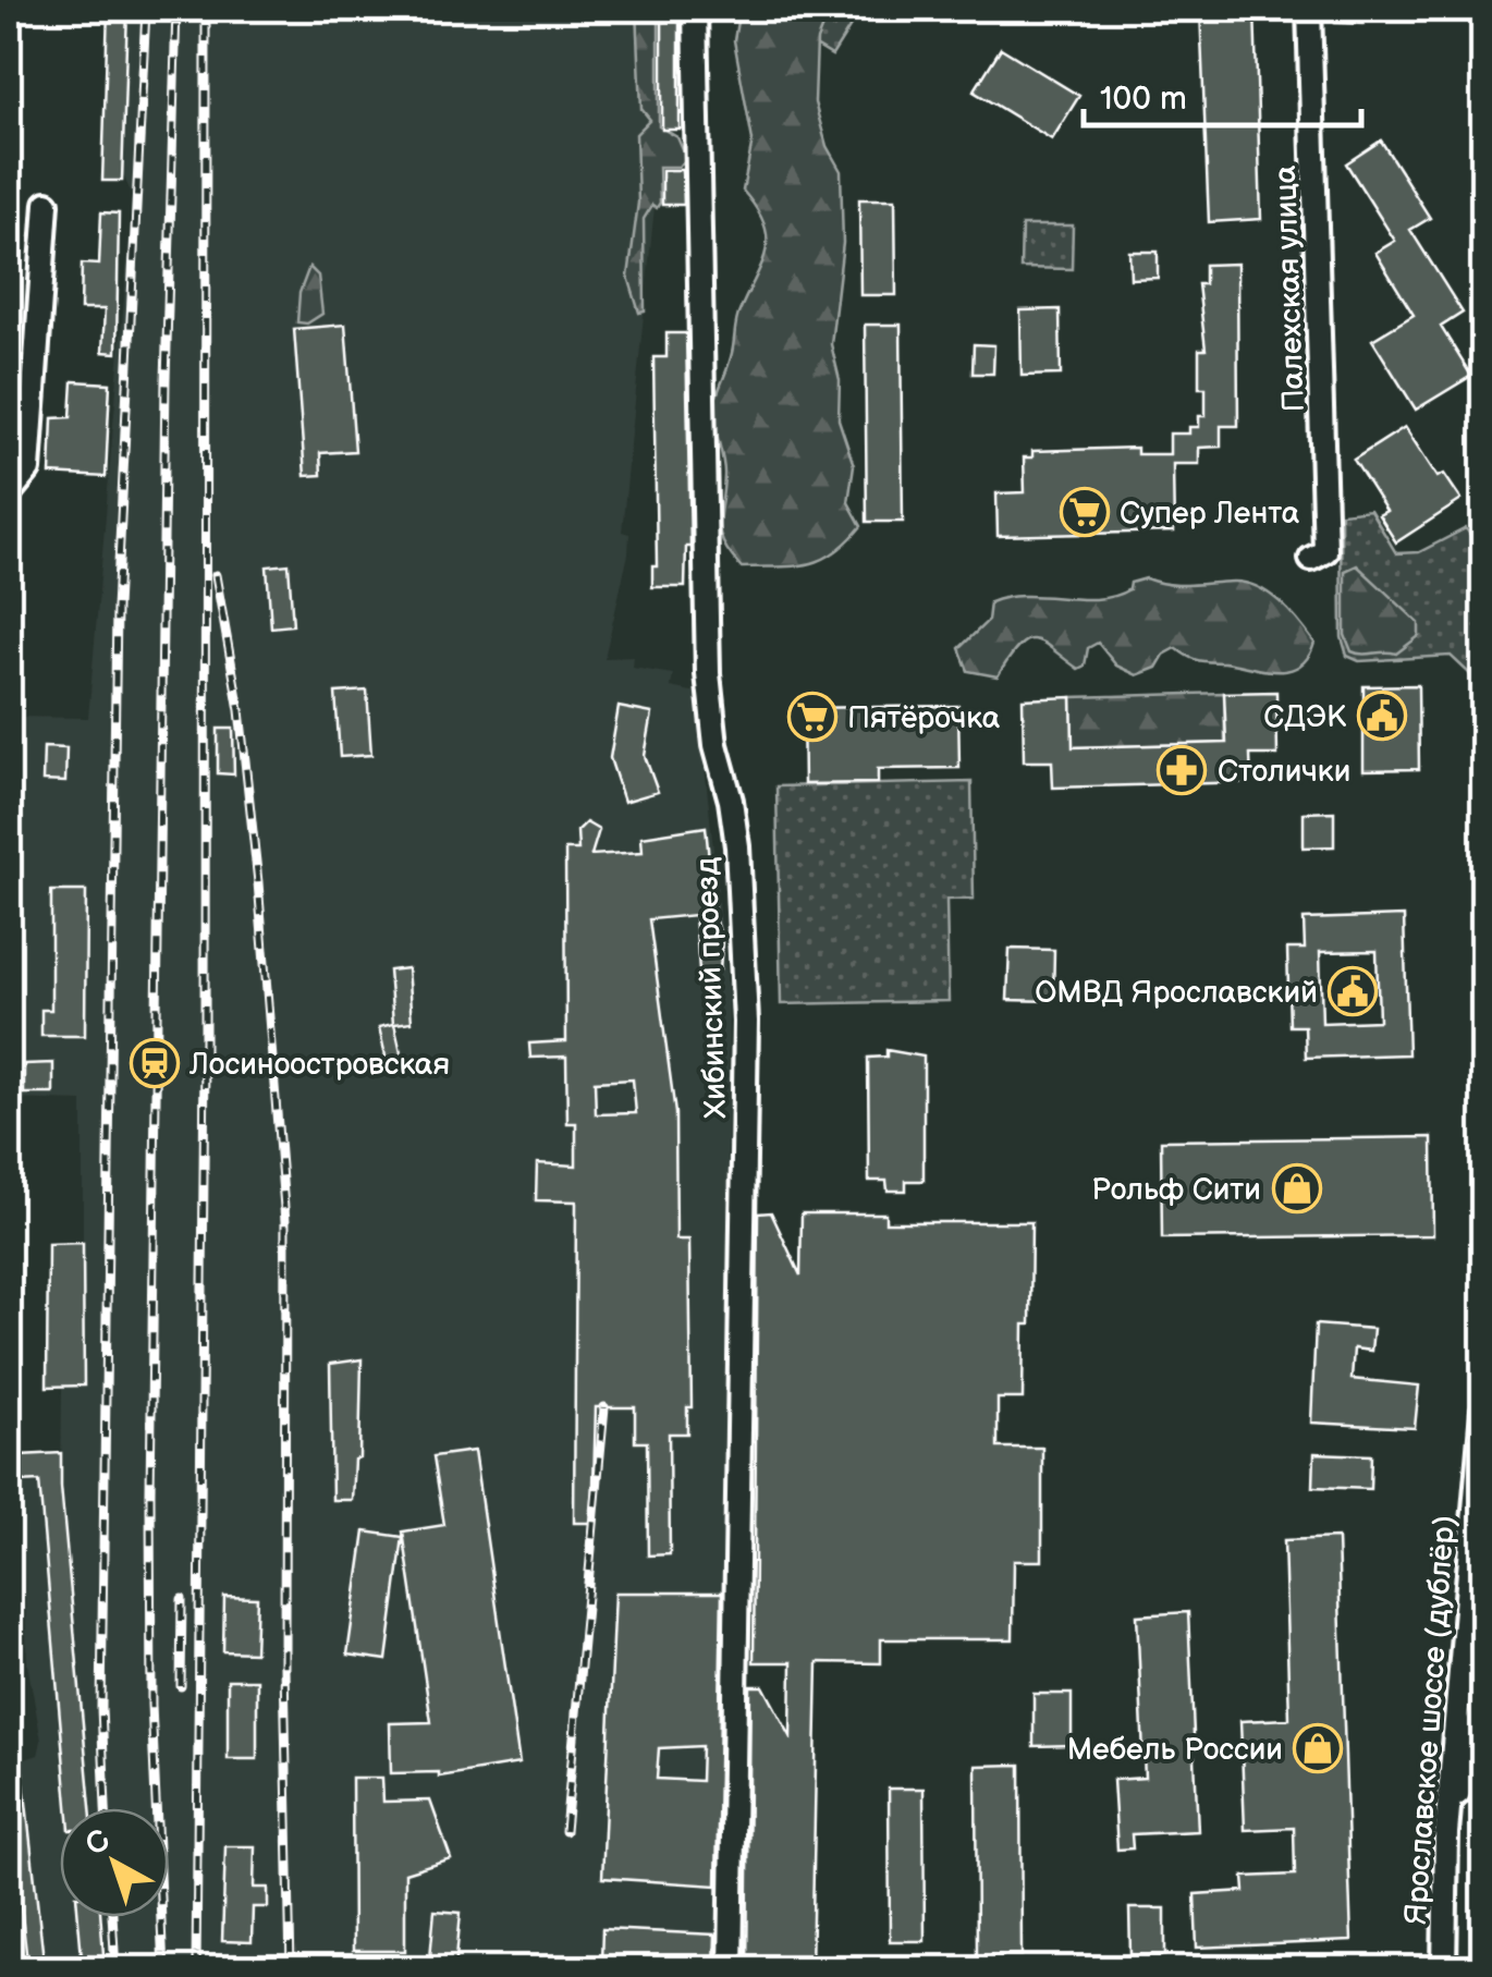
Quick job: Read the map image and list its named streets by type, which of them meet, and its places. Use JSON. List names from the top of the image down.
{
  "streets": {
    "street": ["Палехская улица", "Хибинский проезд", "Ярославское шоссе (дублёр)"]
  },
  "places": {
    "supermarket": ["Супер Лента", "Пятёрочка"],
    "public building": ["СДЭК", "ОМВД Ярославский"],
    "pharmacy": ["Столички"],
    "station": ["Лосиноостровская"],
    "shop": ["Рольф Сити", "Мебель России"]
  },
  "scale_bar": "100 m",
  "north": "top left"
}
